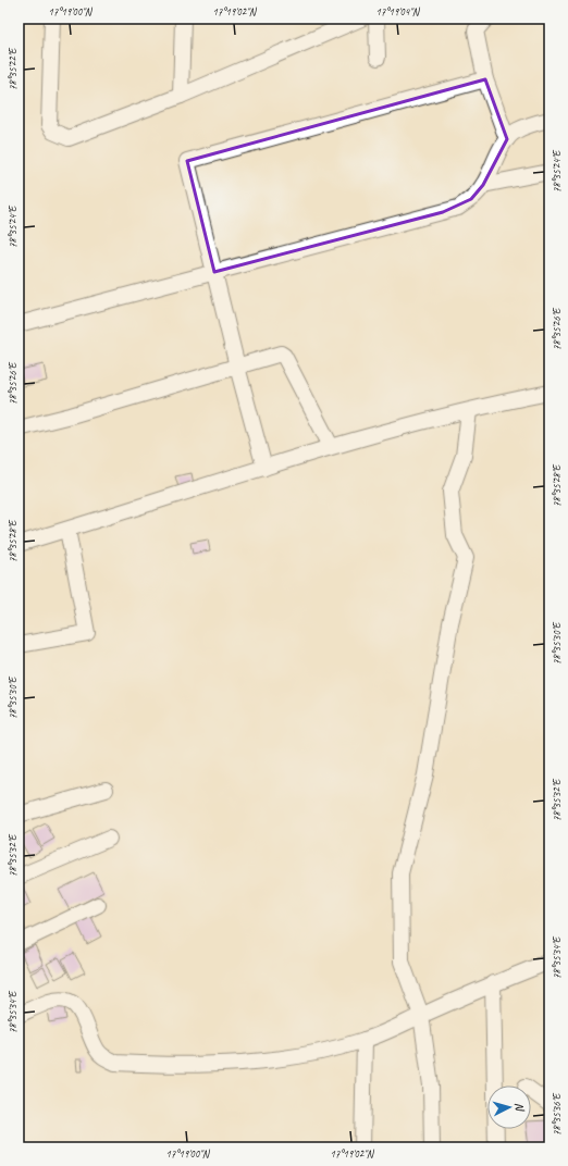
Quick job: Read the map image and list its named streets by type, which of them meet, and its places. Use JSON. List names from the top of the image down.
{
  "north": "right",
  "coordinates": [
    "17°19'00\"N",
    "17°19'02\"N",
    "17°19'04\"N",
    "78°35'22\"E",
    "78°35'24\"E",
    "78°35'26\"E",
    "78°35'28\"E",
    "78°35'30\"E",
    "78°35'32\"E",
    "78°35'34\"E",
    "78°35'36\"E"
  ]
}
